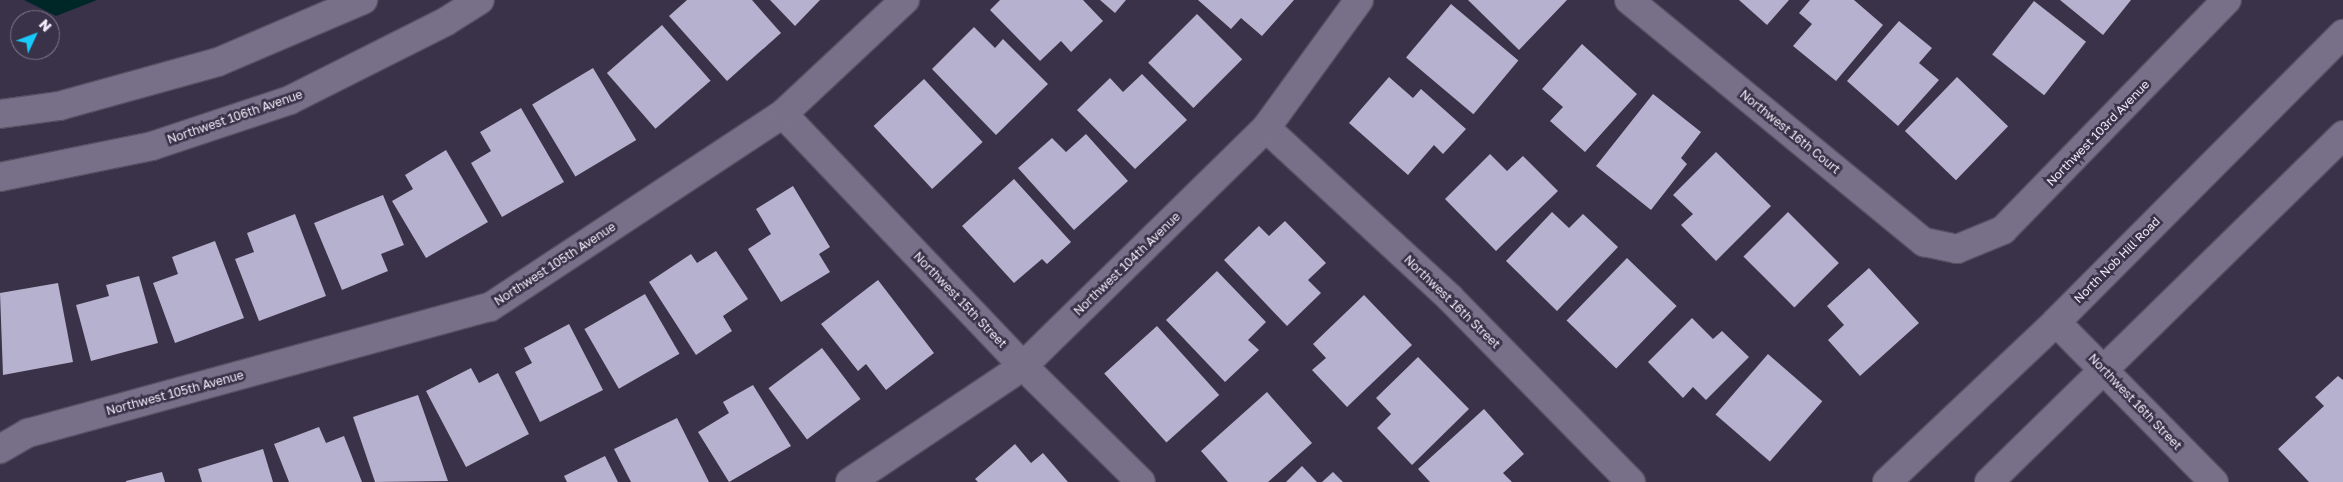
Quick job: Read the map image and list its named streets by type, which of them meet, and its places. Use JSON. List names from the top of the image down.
{
  "streets": {
    "street": [
      "Northwest 106th Avenue",
      "Northwest 16th Court",
      "Northwest 103rd Avenue",
      "North Nob Hill Road",
      "Northwest 105th Avenue",
      "Northwest 104th Avenue",
      "Northwest 15th Street",
      "Northwest 16th Street"
    ]
  },
  "crossings": [
    ["Northwest 16th Court", "Northwest 103rd Avenue"],
    ["North Nob Hill Road", "Northwest 16th Street"],
    ["Northwest 105th Avenue", "Northwest 15th Street"],
    ["Northwest 104th Avenue", "Northwest 15th Street"],
    ["Northwest 104th Avenue", "Northwest 16th Street"]
  ],
  "north": "top right"
}
